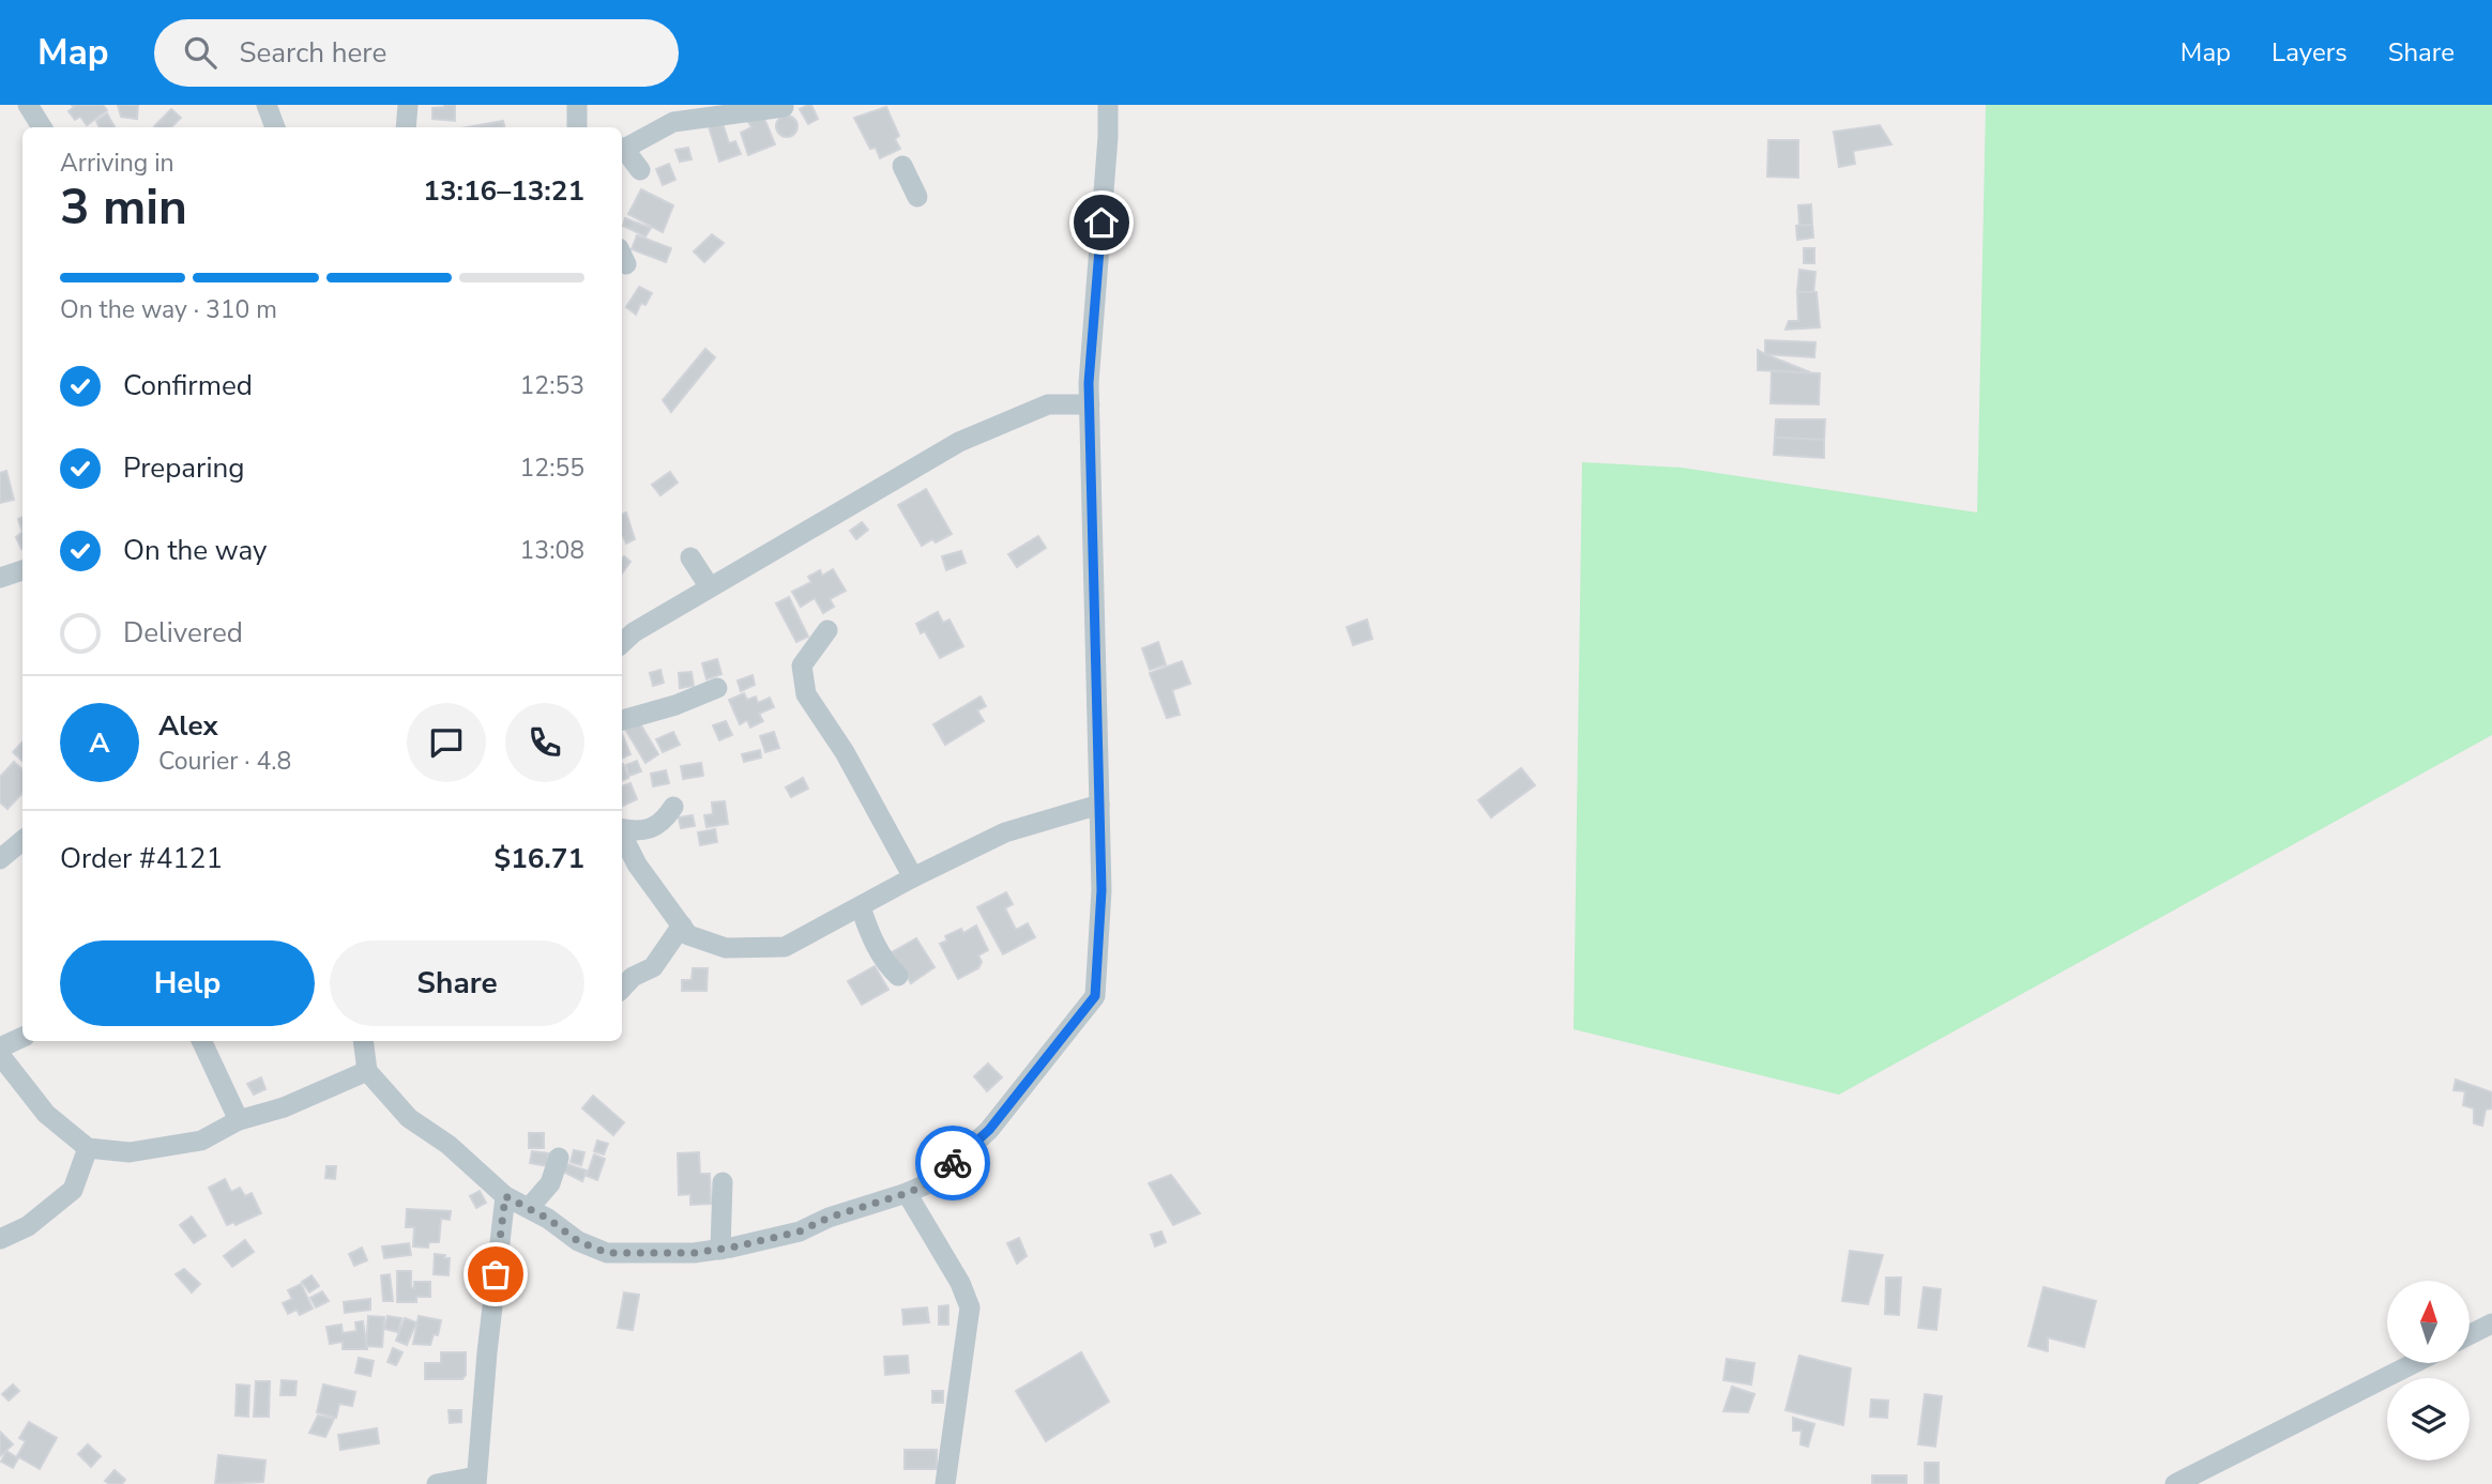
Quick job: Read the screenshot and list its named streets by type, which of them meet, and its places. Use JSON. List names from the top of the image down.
{
  "north": "top",
  "page": {
    "header": "Map",
    "search": "Search here",
    "nav": ["Map", "Layers", "Share"],
    "heading": ["3 min", "Arriving in", "13:16–13:21"],
    "panel": [
      "Alex",
      "Courier · 4.8",
      "Order #4121",
      "$16.71"
    ],
    "bar": "On the way · 310 m",
    "list": [
      ["Confirmed", "12:53"],
      ["Preparing", "12:55"],
      ["On the way", "13:08"],
      "Delivered"
    ],
    "round": "A",
    "buttons": ["Help", "Share"]
  }
}
